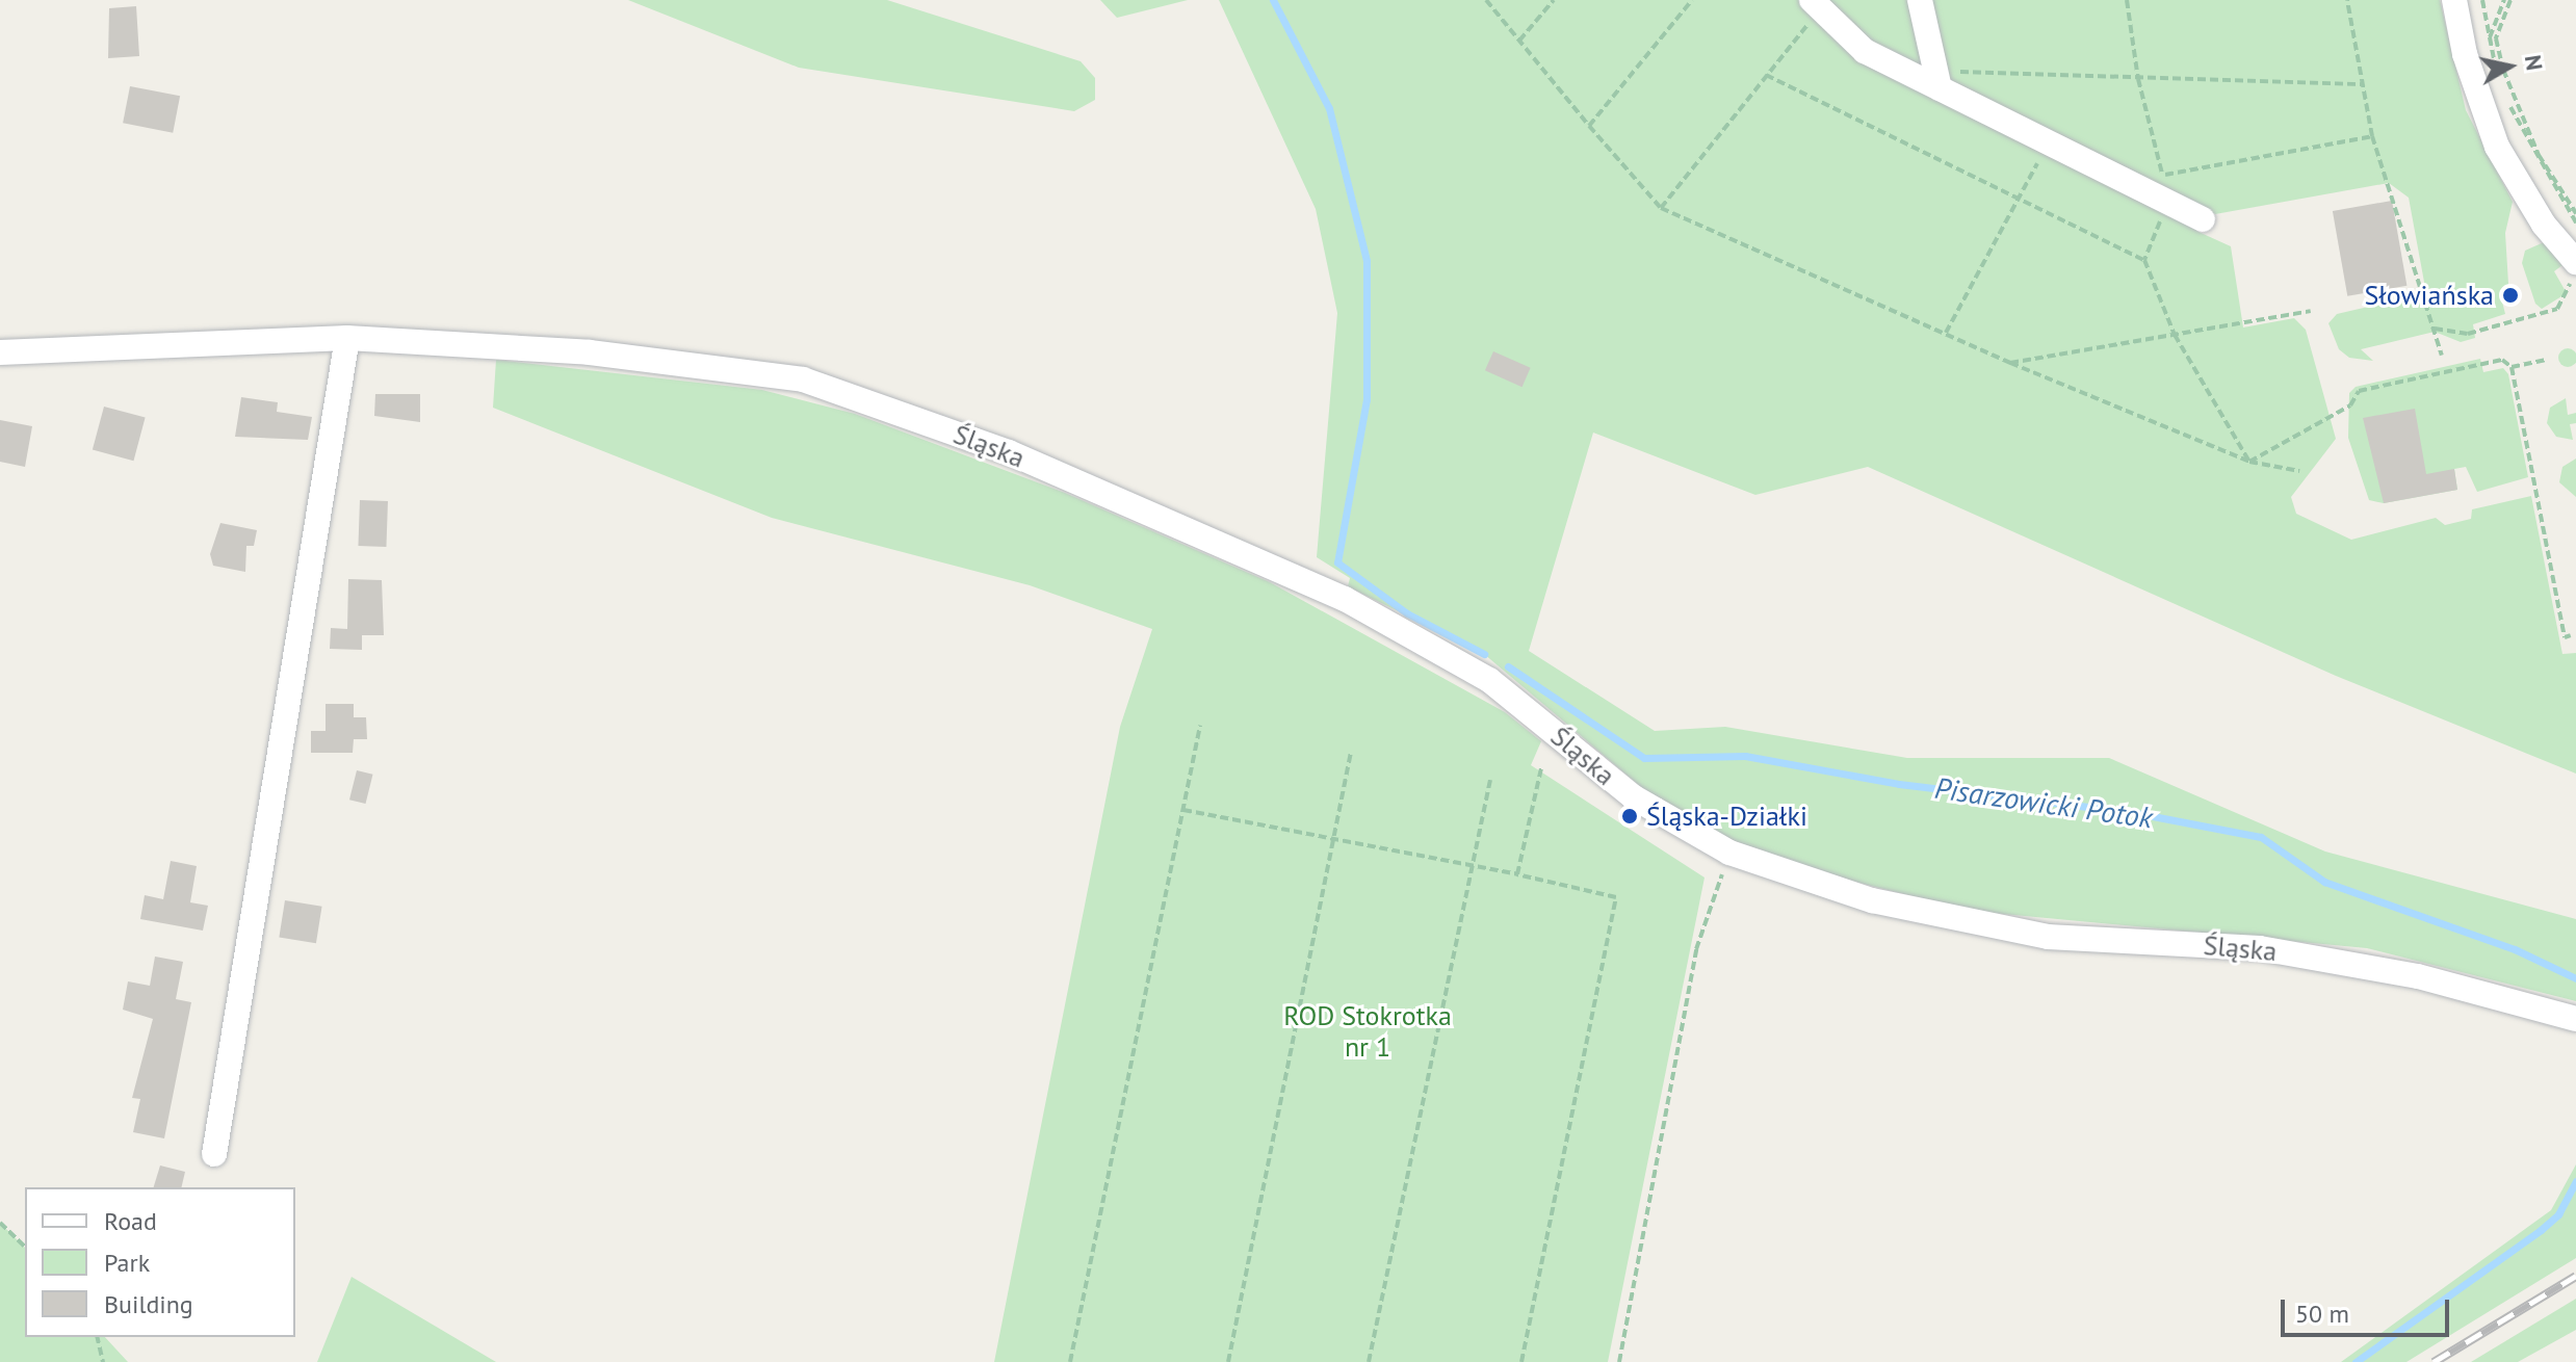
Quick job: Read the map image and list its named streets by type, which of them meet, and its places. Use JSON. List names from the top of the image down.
{
  "streets": {
    "street": ["Śląska"]
  },
  "water": ["Pisarzowicki Potok"],
  "parks": ["ROD Stokrotka nr 1"],
  "places": ["Słowiańska", "Śląska-Działki"],
  "legend": ["Road", "Park", "Building"],
  "scale_bar": "50 m",
  "north": "right"
}
